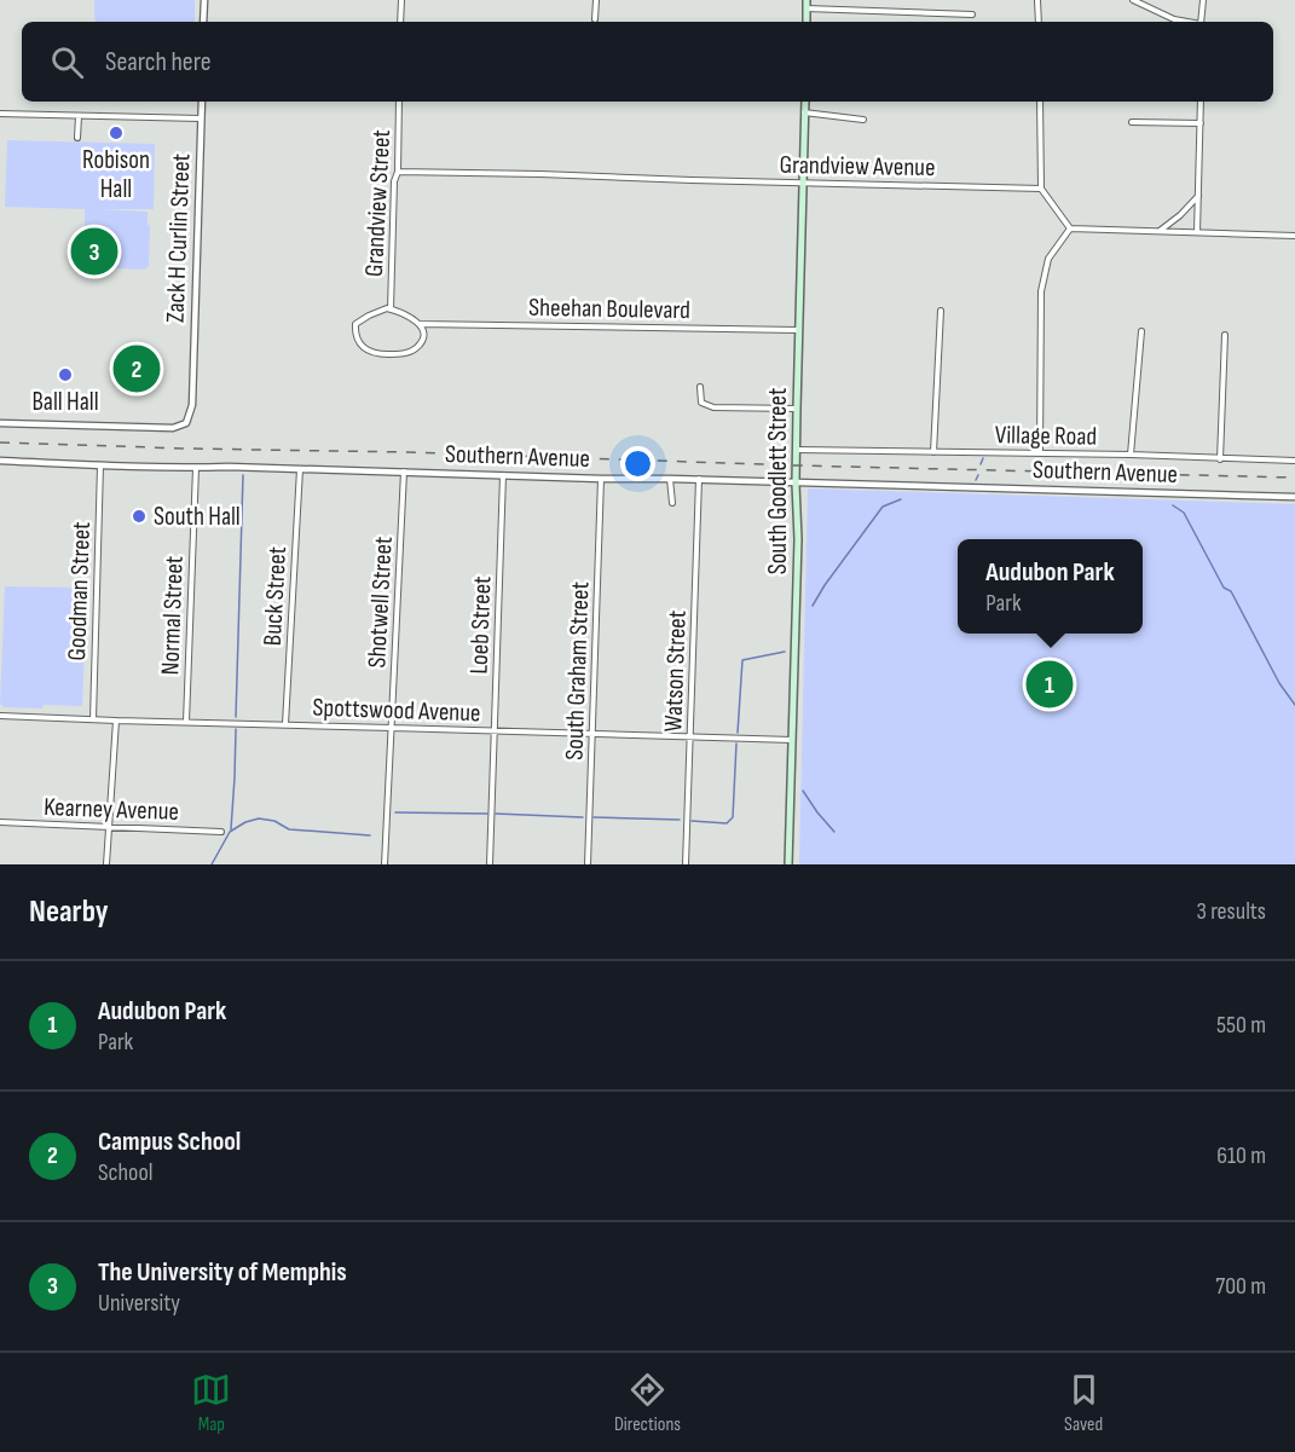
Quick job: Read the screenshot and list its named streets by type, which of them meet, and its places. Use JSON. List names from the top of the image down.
{
  "streets": {
    "main road": ["South Goodlett Street"],
    "street": [
      "Grandview Avenue",
      "Grandview Street",
      "Zack H Curlin Street",
      "Sheehan Boulevard",
      "Village Road",
      "Southern Avenue",
      "Goodman Street",
      "Buck Street",
      "Shotwell Street",
      "Normal Street",
      "Loeb Street",
      "South Graham Street",
      "Watson Street",
      "Spottswood Avenue",
      "Kearney Avenue"
    ]
  },
  "crossings": [
    ["Grandview Avenue", "Grandview Street"],
    ["Grandview Avenue", "South Goodlett Street"],
    ["Grandview Street", "Sheehan Boulevard"],
    ["Sheehan Boulevard", "South Goodlett Street"],
    ["Village Road", "South Goodlett Street"],
    ["Southern Avenue", "South Goodlett Street"],
    ["Southern Avenue", "Goodman Street"],
    ["Southern Avenue", "Buck Street"],
    ["Southern Avenue", "Shotwell Street"],
    ["Southern Avenue", "Normal Street"],
    ["Southern Avenue", "Loeb Street"],
    ["Southern Avenue", "South Graham Street"],
    ["Southern Avenue", "Watson Street"],
    ["South Goodlett Street", "Spottswood Avenue"],
    ["Goodman Street", "Spottswood Avenue"],
    ["Buck Street", "Spottswood Avenue"],
    ["Shotwell Street", "Spottswood Avenue"],
    ["Normal Street", "Spottswood Avenue"],
    ["Loeb Street", "Spottswood Avenue"],
    ["South Graham Street", "Spottswood Avenue"],
    ["Watson Street", "Spottswood Avenue"]
  ],
  "places": ["Robison Hall", "Ball Hall", "South Hall"],
  "page": {
    "search": "Search here",
    "pins": ["3", "2", "1"],
    "popup": ["Audubon Park", "Park"],
    "heading": ["Nearby", "3 results"],
    "list": [
      {
        "mark": "1",
        "name": "Audubon Park",
        "note": "Park",
        "value": "550 m"
      },
      {
        "mark": "2",
        "name": "Campus School",
        "note": "School",
        "value": "610 m"
      },
      {
        "mark": "3",
        "name": "The University of Memphis",
        "note": "University",
        "value": "700 m"
      }
    ],
    "nav": ["Map", "Directions", "Saved"]
  }
}
